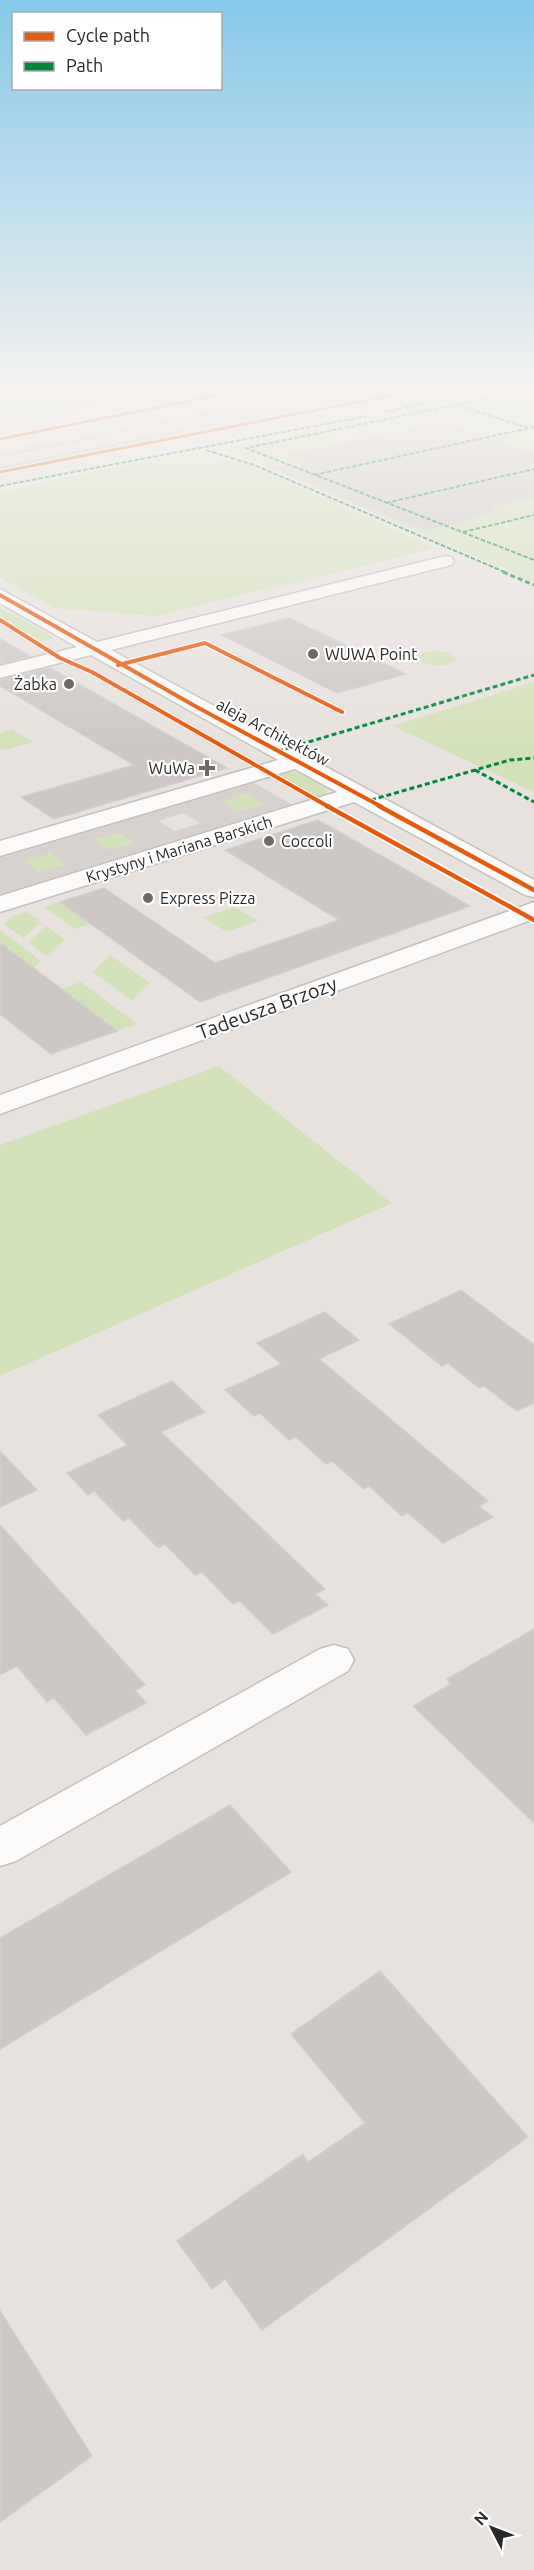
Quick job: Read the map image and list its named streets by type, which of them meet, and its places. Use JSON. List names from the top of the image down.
{
  "streets": {
    "street": ["aleja Architektów", "Krystyny i Mariana Barskich", "Tadeusza Brzozy"]
  },
  "crossings": [
    ["aleja Architektów", "Krystyny i Mariana Barskich"]
  ],
  "places": {
    "other": [
      "WUWA Point",
      "Żabka",
      "Coccoli",
      "Express Pizza"
    ],
    "health": ["WuWa"]
  },
  "legend": ["Cycle path", "Path"],
  "north": "top left"
}
